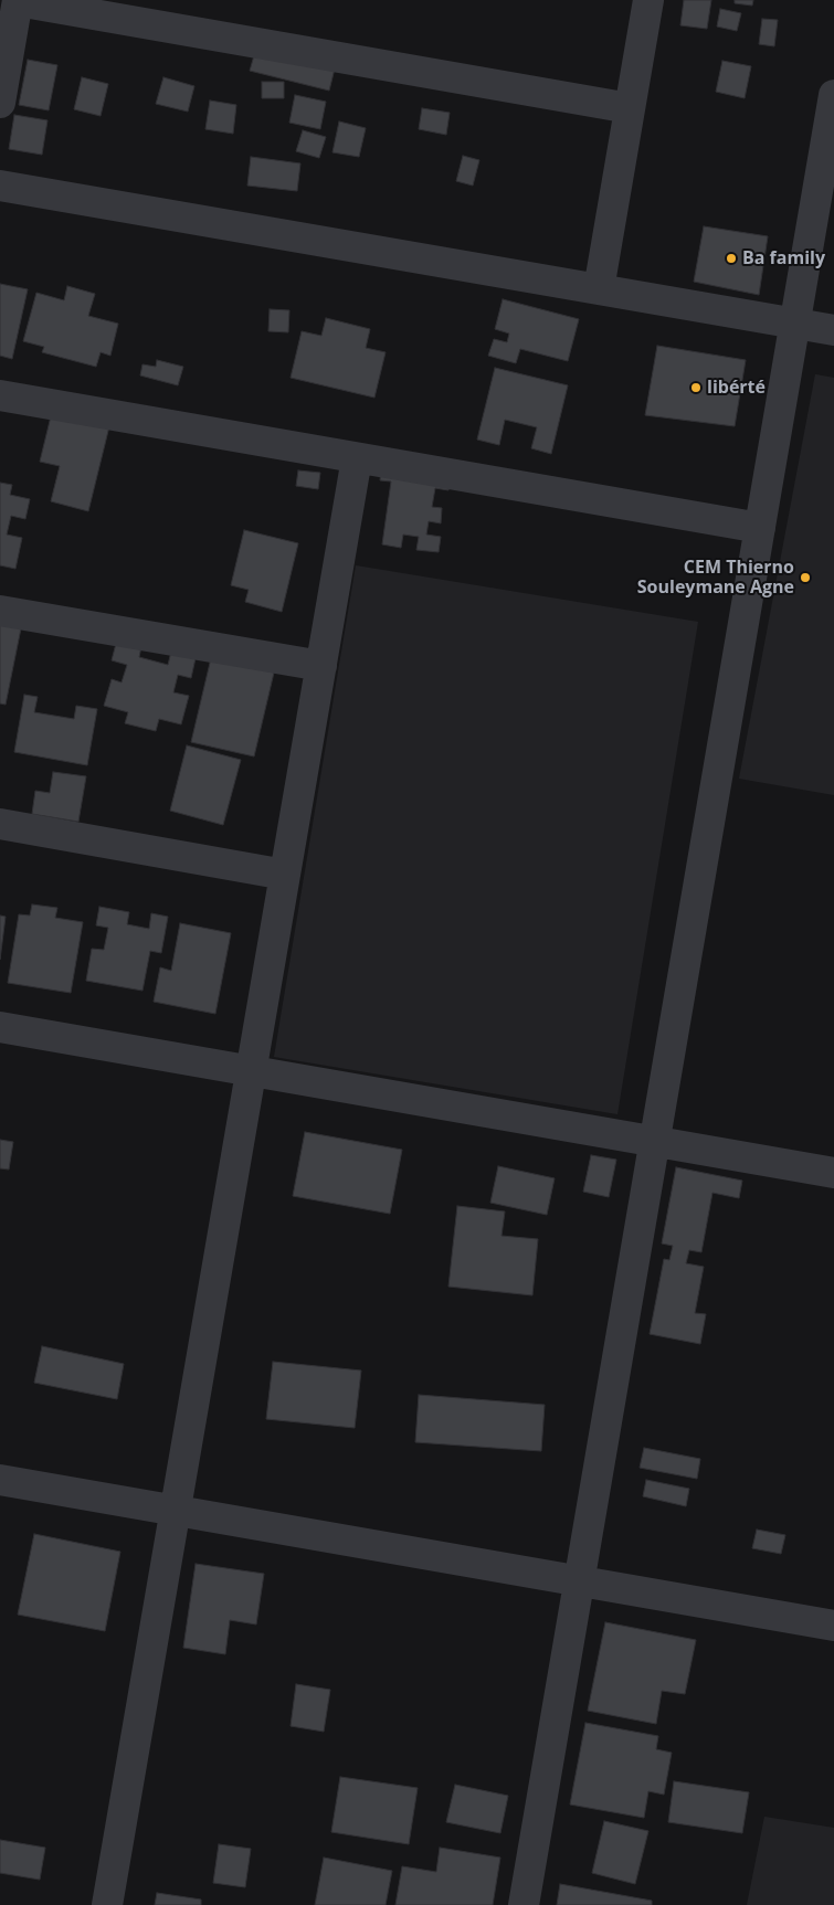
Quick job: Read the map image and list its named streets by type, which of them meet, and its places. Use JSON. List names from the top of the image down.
{
  "places": ["Ba family", "libérté", "CEM Thierno Souleymane Agne"]
}
